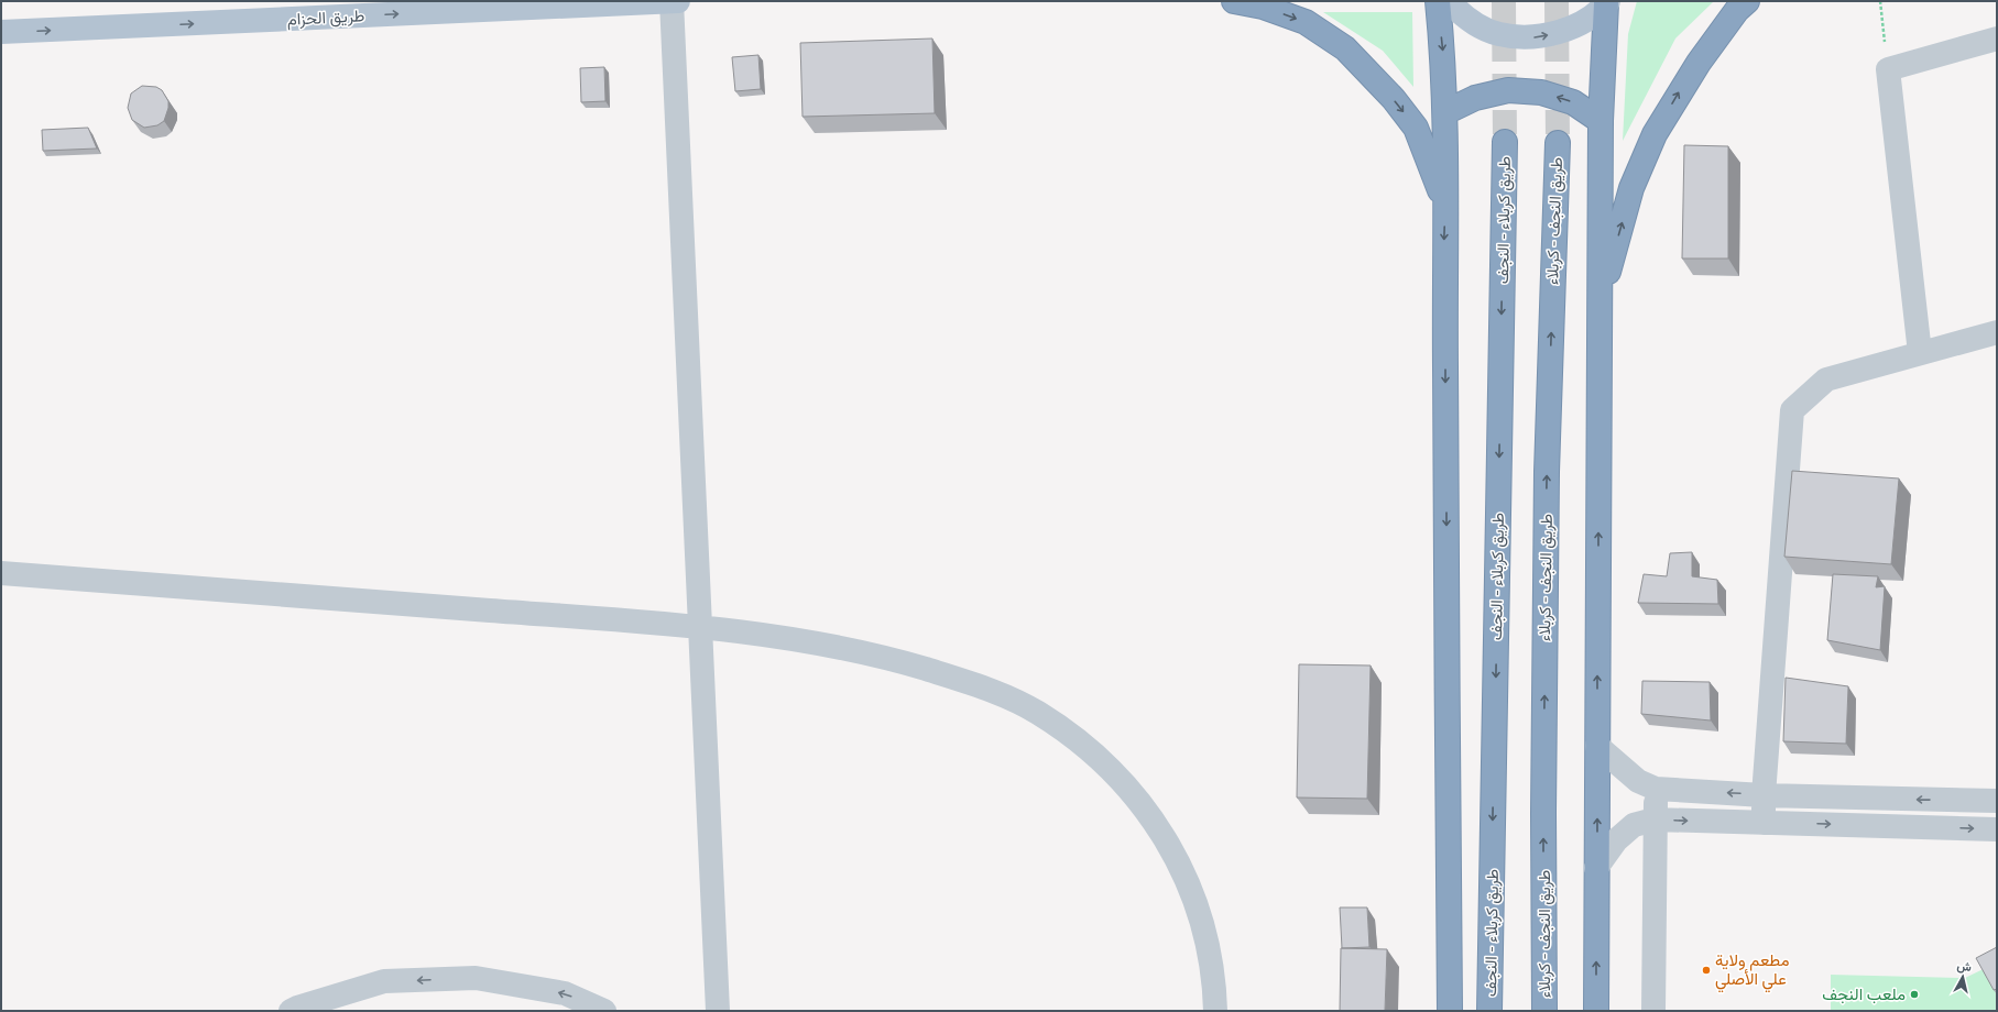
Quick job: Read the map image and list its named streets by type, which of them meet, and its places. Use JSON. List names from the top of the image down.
{
  "streets": {
    "highway": ["طريق کربلاء - النجف", "طريق النجف - کربلاء"],
    "main road": ["طريق الحزام"]
  },
  "one_way": ["طريق الحزام"],
  "places": ["مطعم ولاية علي الأصلي", "ملعب النجف"],
  "north": "top"
}
